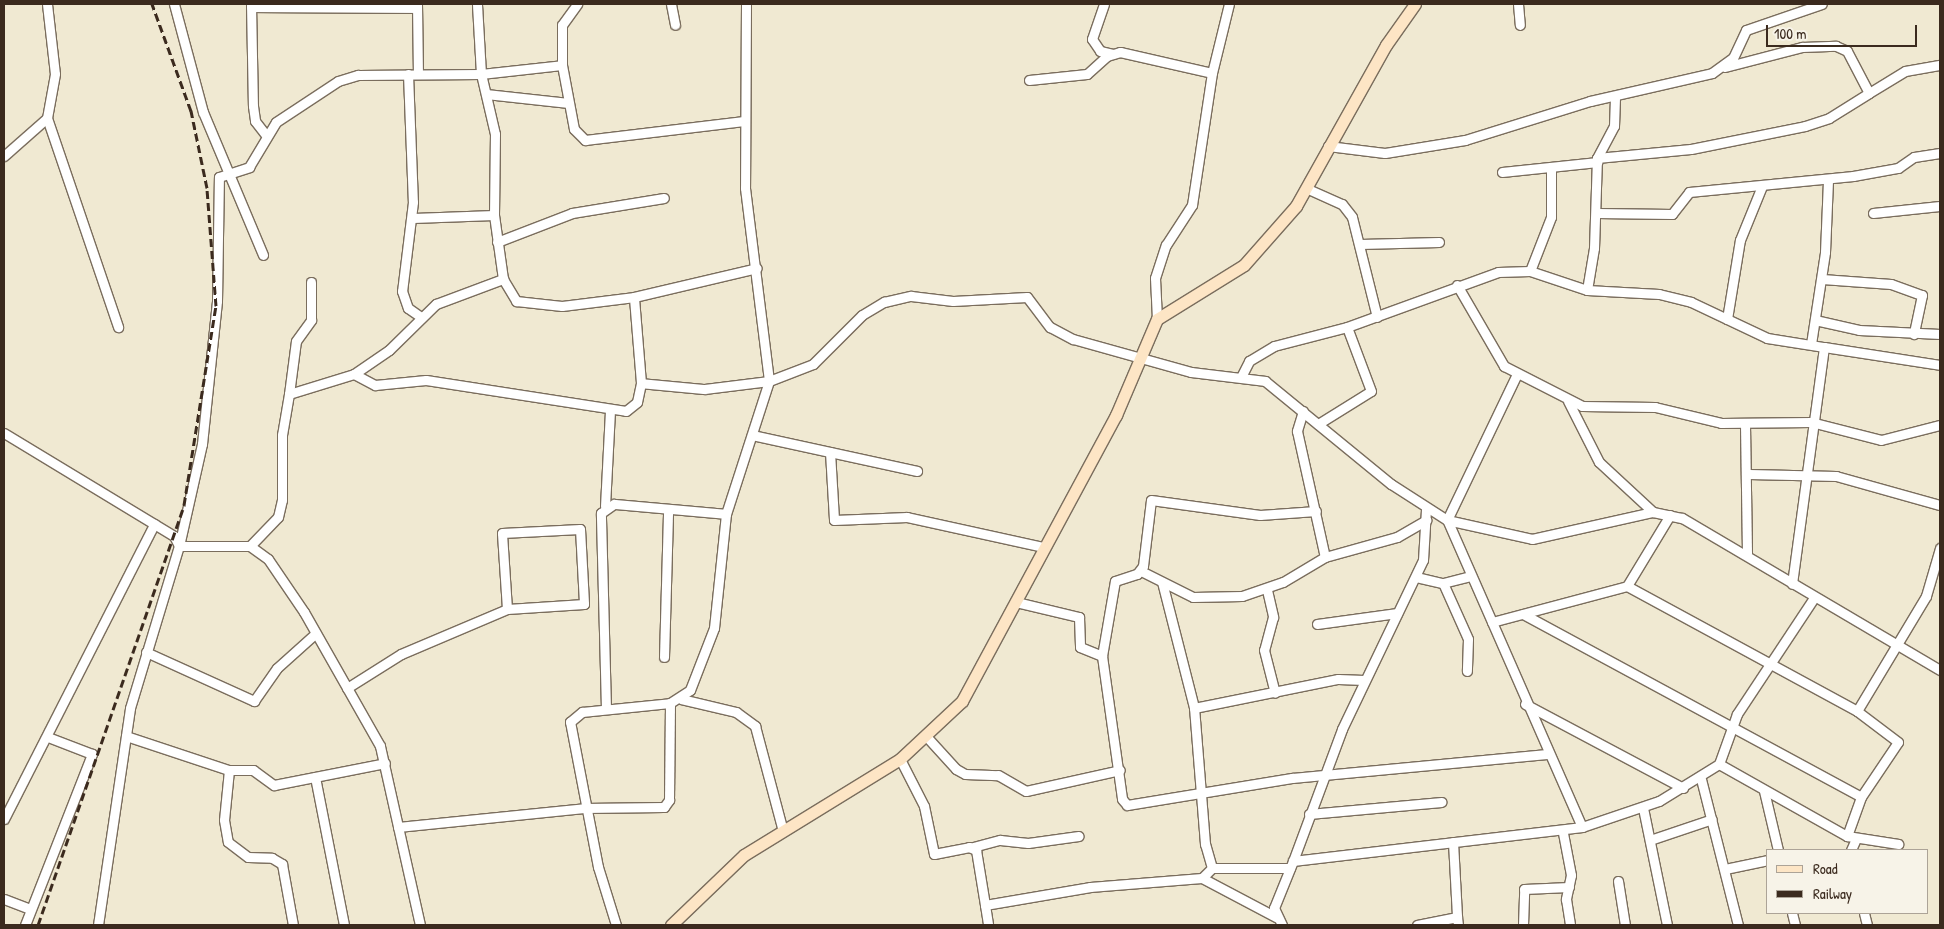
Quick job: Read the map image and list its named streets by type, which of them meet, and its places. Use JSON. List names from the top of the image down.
{
  "legend": ["Road", "Railway"],
  "scale_bar": "100 m"
}
